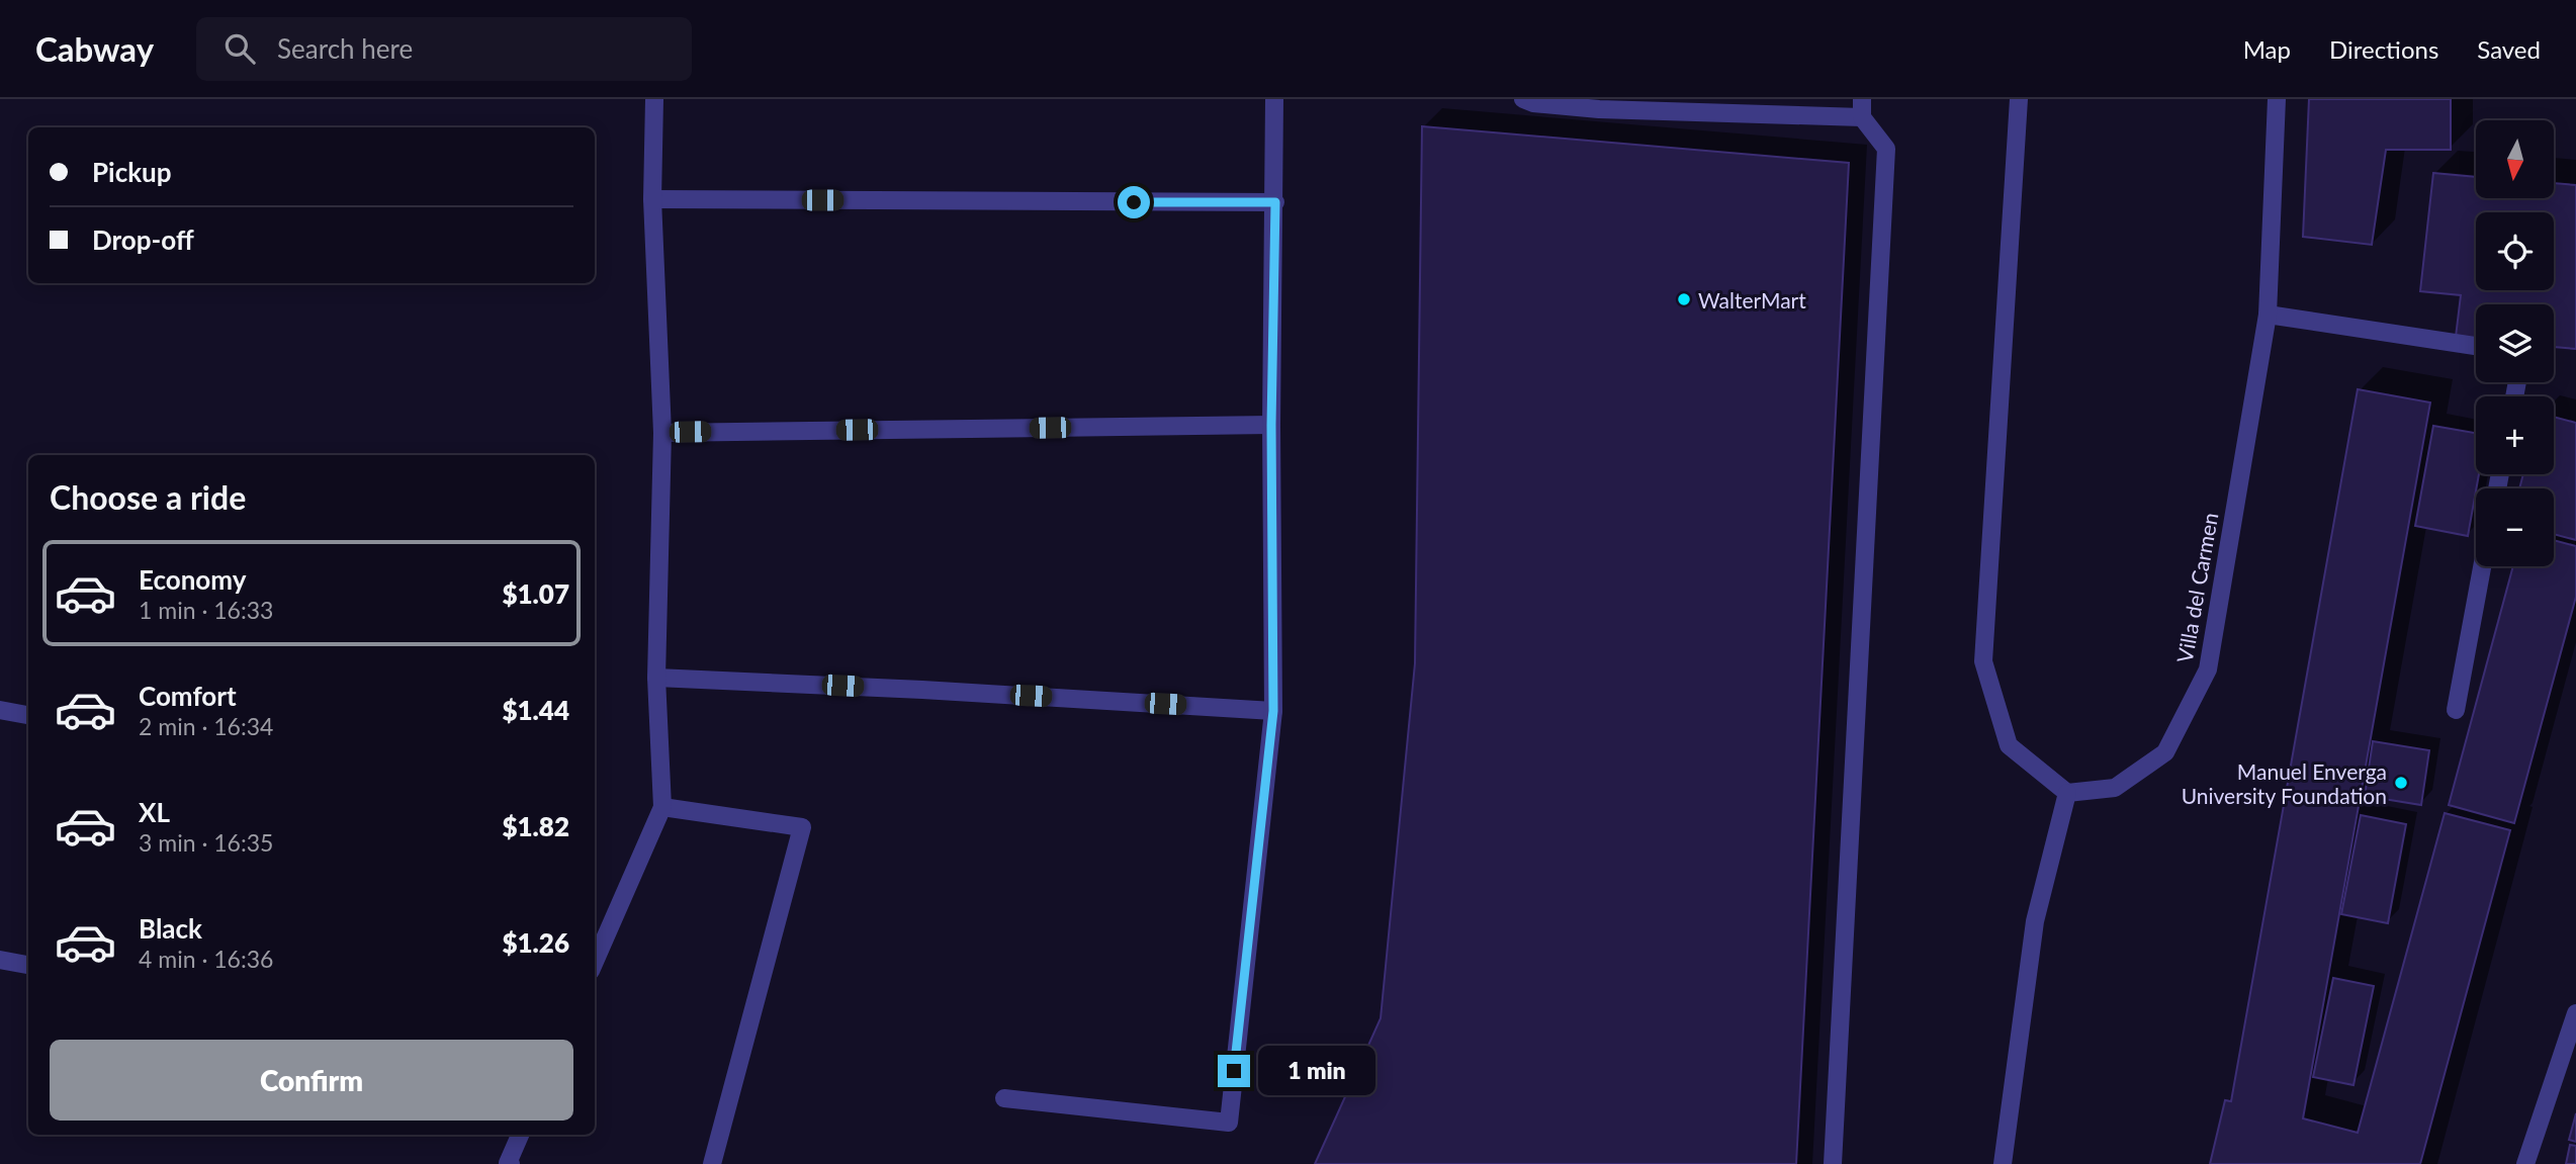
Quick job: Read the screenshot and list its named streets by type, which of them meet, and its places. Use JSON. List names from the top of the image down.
{
  "streets": {
    "street": ["Villa del Carmen"]
  },
  "places": ["WalterMart", "Manuel Enverga University Foundation"],
  "north": "bottom",
  "page": {
    "header": "Cabway",
    "search": "Search here",
    "nav": ["Map", "Directions", "Saved"],
    "map_buttons": ["+", "−"],
    "banner": ["Pickup", "Drop-off"],
    "heading": "Choose a ride",
    "list": [
      {
        "name": "Economy",
        "note": "1 min · 16:33",
        "value": "$1.07"
      },
      {
        "name": "Comfort",
        "note": "2 min · 16:34",
        "value": "$1.44"
      },
      {
        "name": "XL",
        "note": "3 min · 16:35",
        "value": "$1.82"
      },
      {
        "name": "Black",
        "note": "4 min · 16:36",
        "value": "$1.26"
      }
    ],
    "buttons": "Confirm",
    "bubble": "1 min"
  }
}
